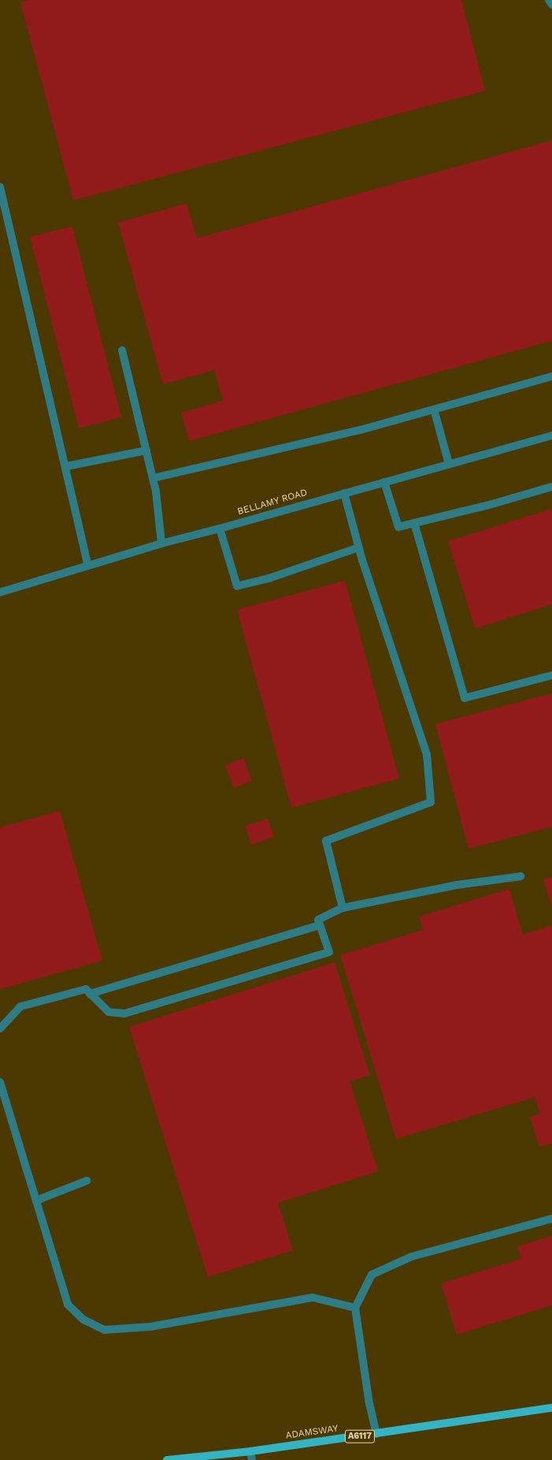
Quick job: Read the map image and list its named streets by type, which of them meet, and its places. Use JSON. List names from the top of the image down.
{
  "streets": {
    "main road": ["ADAMSWAY", "A6117"],
    "street": ["BELLAMY ROAD"]
  }
}
